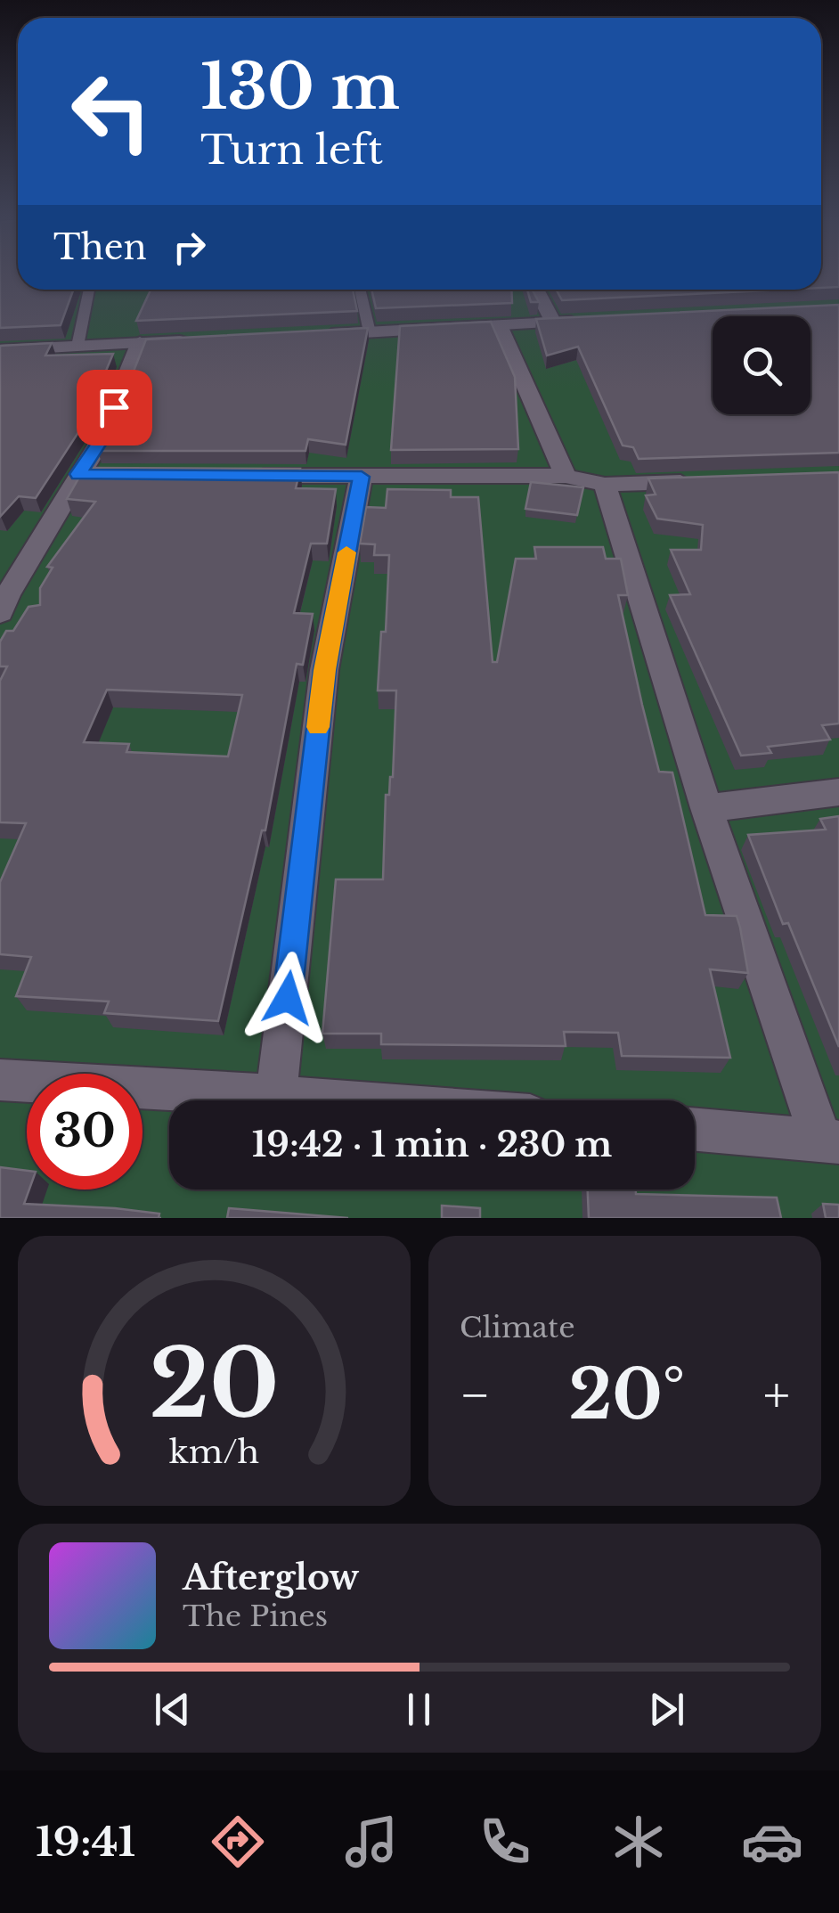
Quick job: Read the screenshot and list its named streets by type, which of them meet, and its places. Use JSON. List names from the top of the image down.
{
  "page": {
    "turn": ["130 m", "Turn left"],
    "then": "Then",
    "limit": "30",
    "trip": "19:42 · 1 min · 230 m",
    "tile": "Climate",
    "heat": ["−", "20°", "+"],
    "song": ["Afterglow", "The Pines"],
    "tabs": "19:41",
    "gauge": ["20", "km/h"]
  }
}
